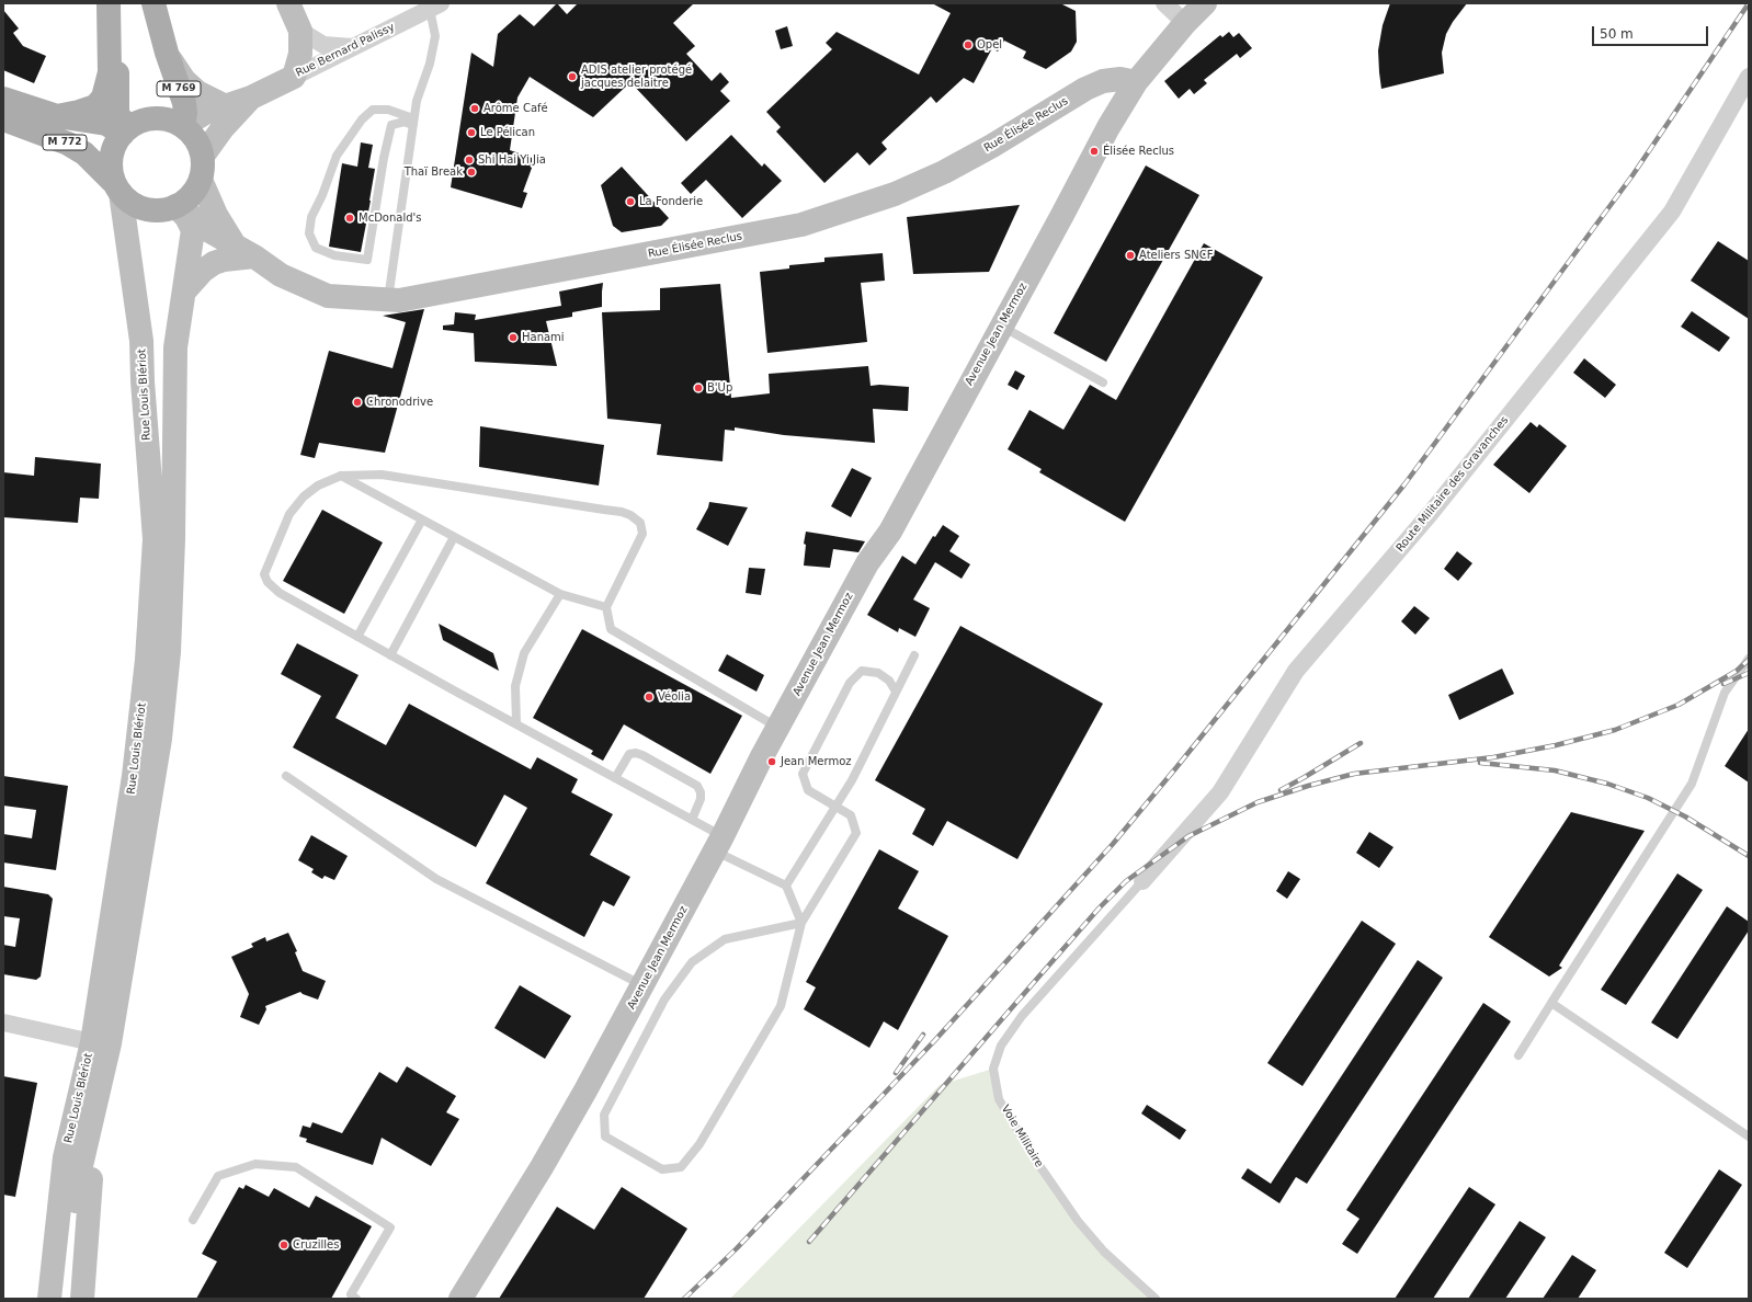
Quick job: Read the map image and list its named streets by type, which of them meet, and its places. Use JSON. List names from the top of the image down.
{
  "streets": {
    "main road": [
      "Rue Bernard Palissy",
      "M 769",
      "Rue Élisée Reclus",
      "M 772",
      "Avenue Jean Mermoz",
      "Rue Louis Blériot"
    ],
    "street": ["Route Militaire des Gravanches"],
    "lane": ["Voie Militaire"]
  },
  "crossings": [
    ["Rue Bernard Palissy", "M 769"],
    ["Rue Bernard Palissy", "Rue Élisée Reclus"],
    ["Rue Bernard Palissy", "M 772"],
    ["Rue Bernard Palissy", "Rue Louis Blériot"],
    ["M 769", "Rue Élisée Reclus"],
    ["M 769", "M 772"],
    ["M 769", "Rue Louis Blériot"],
    ["Rue Élisée Reclus", "M 772"],
    ["Rue Élisée Reclus", "Avenue Jean Mermoz"],
    ["Rue Élisée Reclus", "Rue Louis Blériot"],
    ["M 772", "Rue Louis Blériot"],
    ["Route Militaire des Gravanches", "Voie Militaire"]
  ],
  "places": [
    "Opel",
    "ADIS atelier protégé jacques delaitre",
    "Arôme Café",
    "Le Pélican",
    "Élisée Reclus",
    "Shi Hai Yi Jia",
    "Thaï Break",
    "La Fonderie",
    "McDonald's",
    "Ateliers SNCF",
    "Hanami",
    "B'Up",
    "Chronodrive",
    "Véolia",
    "Jean Mermoz",
    "Cruzilles"
  ],
  "scale_bar": "50 m"
}
